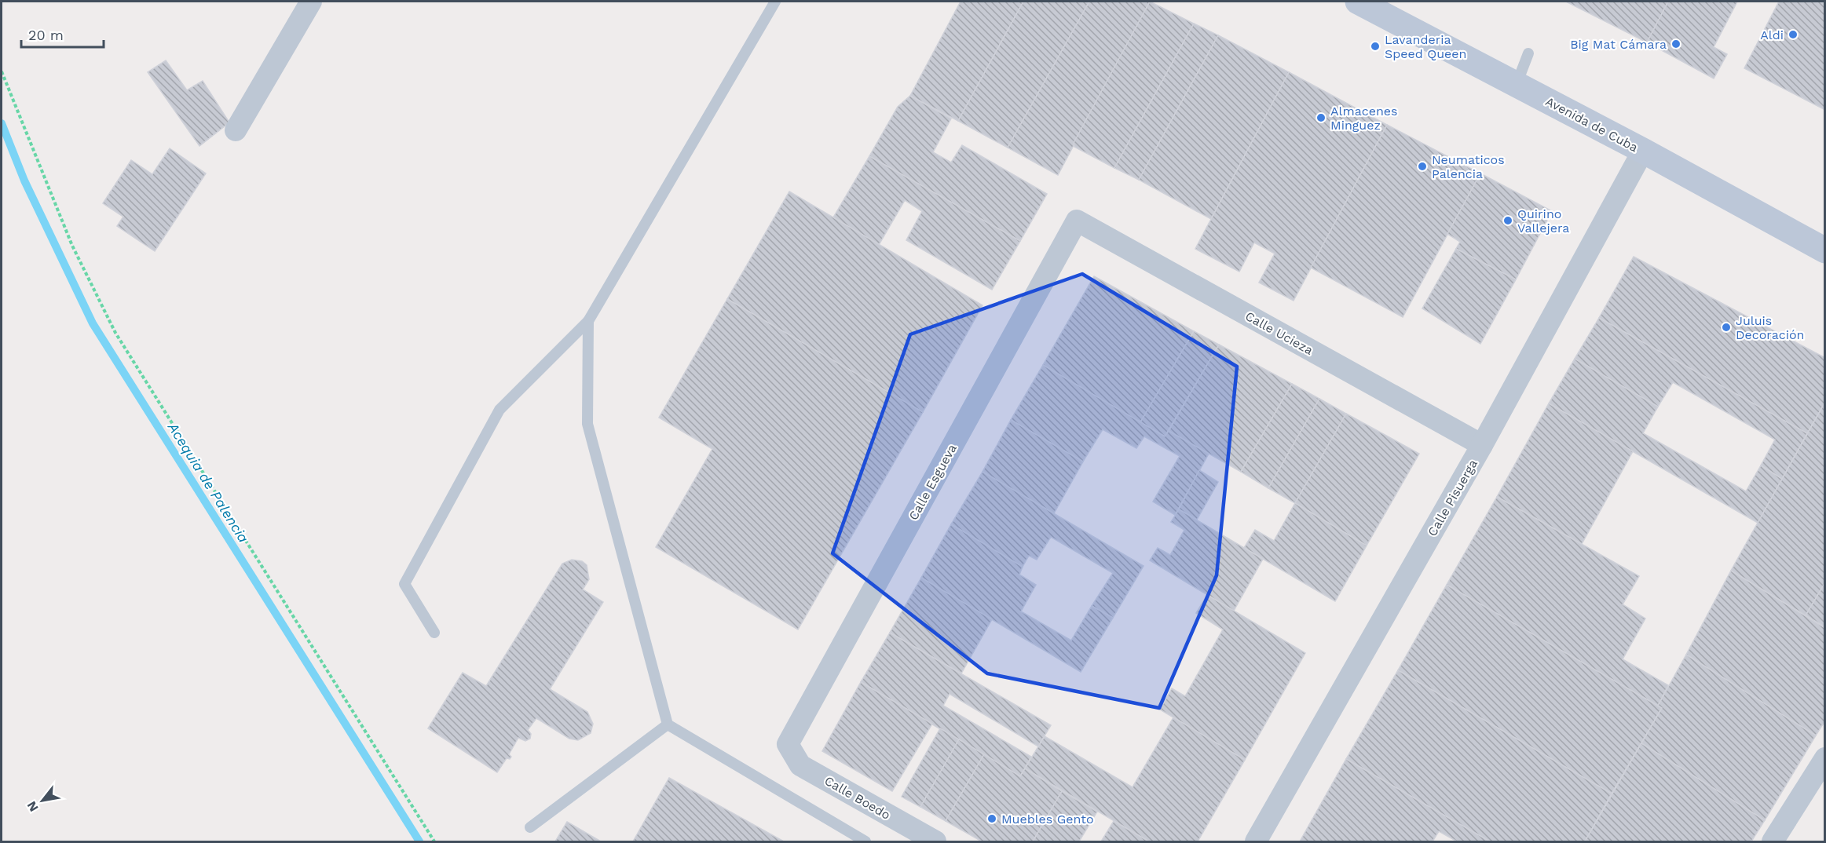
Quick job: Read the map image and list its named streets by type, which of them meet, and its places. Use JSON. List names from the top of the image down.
{
  "streets": {
    "main road": ["Avenida de Cuba"],
    "street": [
      "Calle Ucieza",
      "Calle Esgueva",
      "Calle Pisuerga",
      "Calle Boedo"
    ]
  },
  "crossings": [
    ["Avenida de Cuba", "Calle Pisuerga"],
    ["Calle Ucieza", "Calle Esgueva"],
    ["Calle Ucieza", "Calle Pisuerga"],
    ["Calle Esgueva", "Calle Boedo"]
  ],
  "water": ["Acequia de Palencia"],
  "places": [
    "Aldi",
    "Big Mat Cámara",
    "Lavanderia Speed Queen",
    "Almacenes Minguez",
    "Neumaticos Palencia",
    "Quirino Vallejera",
    "Juluis Decoración",
    "Muebles Gento"
  ],
  "scale_bar": "20 m",
  "north": "bottom left"
}
